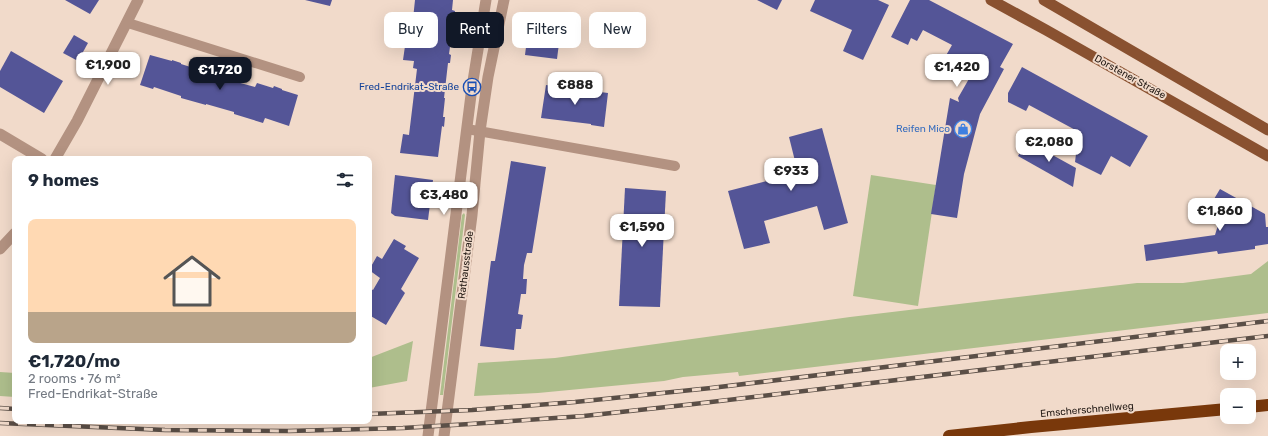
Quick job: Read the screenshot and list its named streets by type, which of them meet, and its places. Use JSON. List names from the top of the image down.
{
  "streets": {
    "highway": ["Emscherschnellweg"],
    "main road": ["Dorstener Straße"],
    "street": ["Rathausstraße"]
  },
  "places": {
    "bus stop": ["Fred-Endrikat-Straße"],
    "shop": ["Reifen Mico"]
  },
  "page": {
    "chip": [
      "Buy",
      "Rent",
      "Filters",
      "New"
    ],
    "price": [
      "€1,900",
      "€1,420",
      "€1,720",
      "€888",
      "€2,080",
      "€933",
      "€3,480",
      "€1,860",
      "€1,590"
    ],
    "heading": "9 homes",
    "list": [
      {
        "name": "€1,720/mo",
        "note": "2 rooms · 76 m² · Fred-Endrikat-Straße"
      }
    ],
    "map_buttons": ["+", "−"]
  }
}
